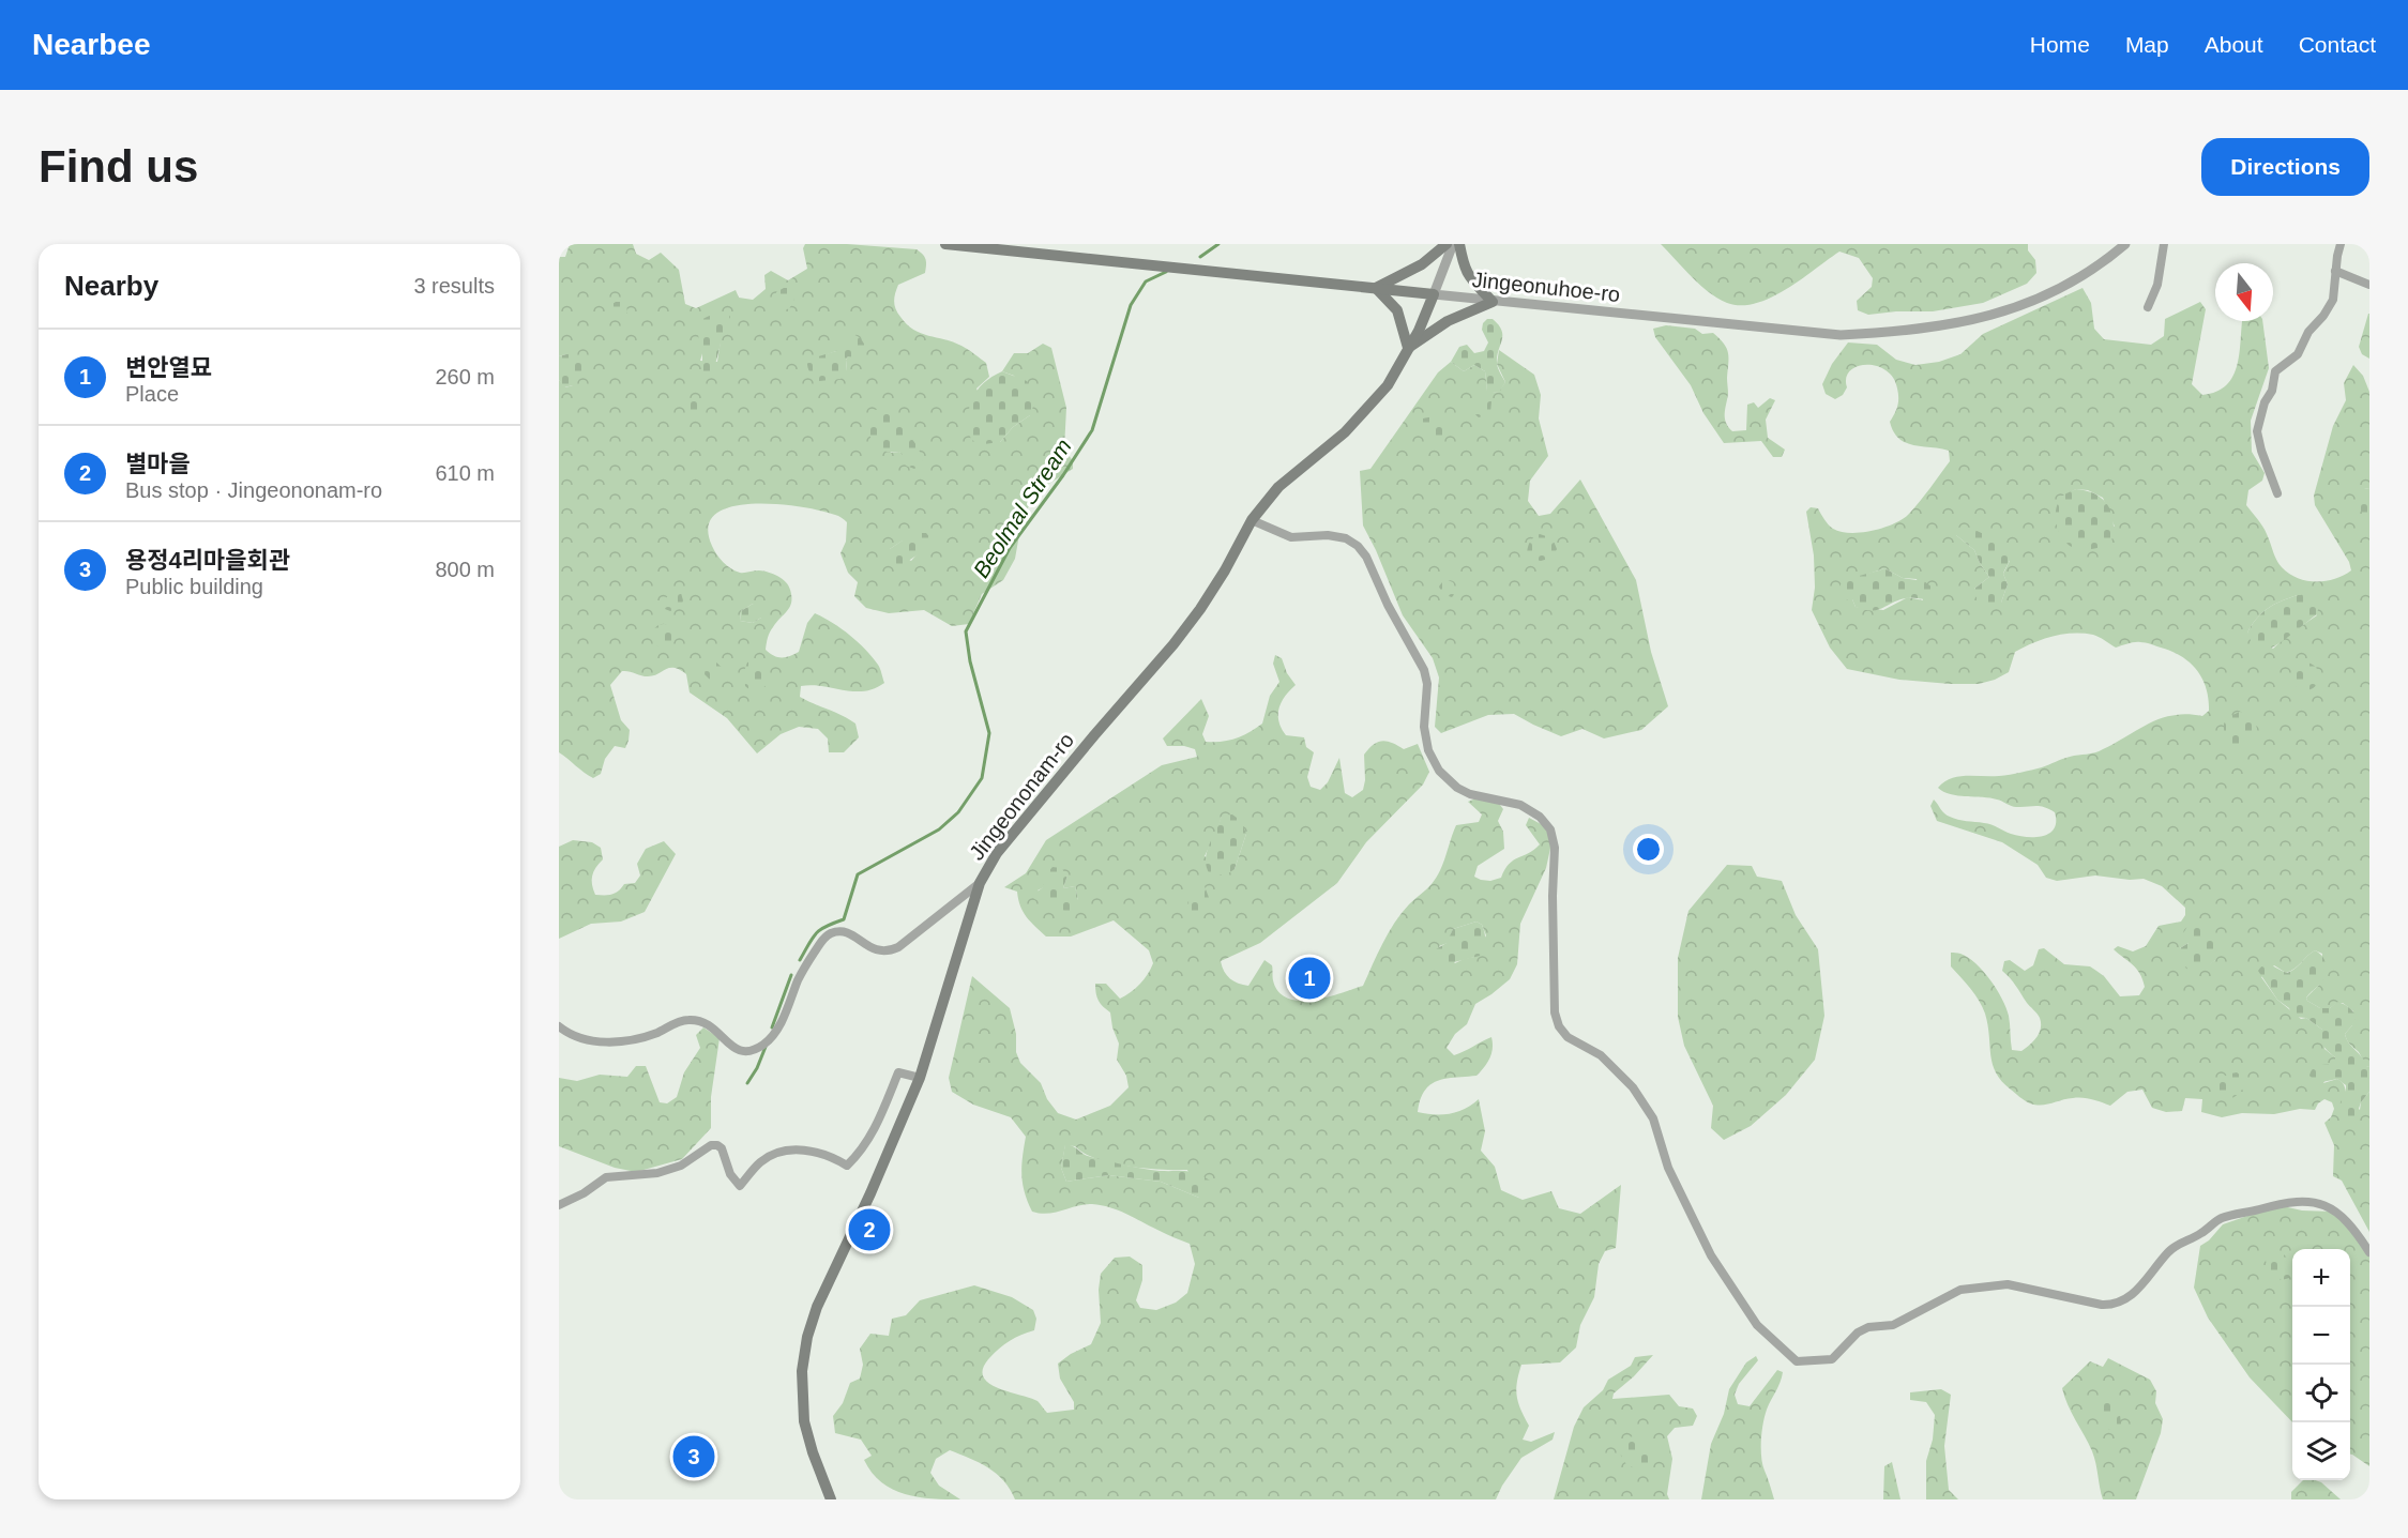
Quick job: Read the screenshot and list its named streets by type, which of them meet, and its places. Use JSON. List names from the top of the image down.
{
  "streets": {
    "main road": ["Jingeonuhoe-ro", "Jingeononam-ro"]
  },
  "crossings": [
    ["Jingeonuhoe-ro", "Jingeononam-ro"]
  ],
  "water": ["Beolmal Stream"],
  "north": "bottom",
  "page": {
    "header": "Nearbee",
    "nav": [
      "Home",
      "Map",
      "About",
      "Contact"
    ],
    "buttons": "Directions",
    "title": "Find us",
    "heading": ["Nearby", "3 results"],
    "list": [
      {
        "mark": "1",
        "name": "변안열묘",
        "note": "Place",
        "value": "260 m"
      },
      {
        "mark": "2",
        "name": "별마을",
        "note": "Bus stop · Jingeononam-ro",
        "value": "610 m"
      },
      {
        "mark": "3",
        "name": "용정4리마을회관",
        "note": "Public building",
        "value": "800 m"
      }
    ],
    "pins": ["1", "2", "3"],
    "map_buttons": ["+", "−"]
  }
}
